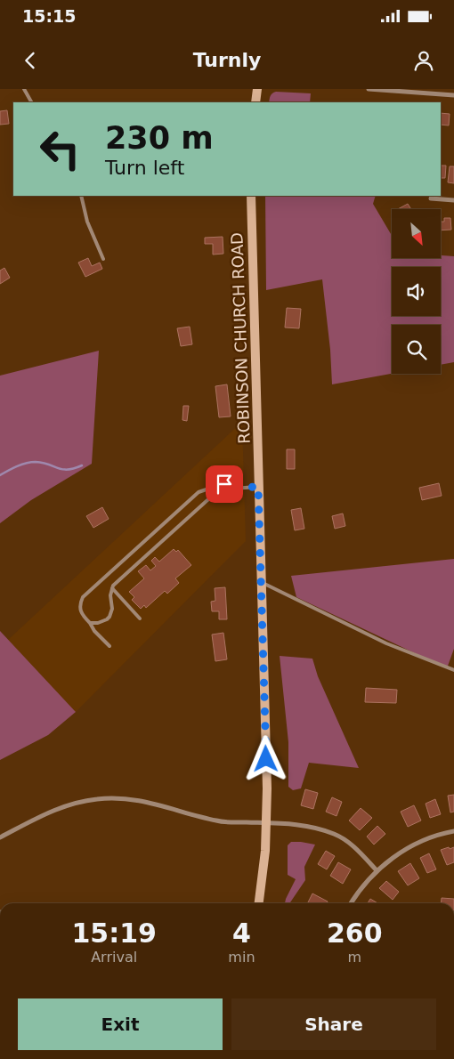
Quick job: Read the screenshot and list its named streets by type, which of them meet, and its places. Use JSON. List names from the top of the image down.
{
  "streets": {
    "street": ["ROBINSON CHURCH ROAD"]
  },
  "north": "bottom right",
  "page": {
    "status": "15:15",
    "header": "Turnly",
    "turn": ["230 m", "Turn left"],
    "eta": [
      "15:19",
      "Arrival",
      "4",
      "min",
      "260",
      "m"
    ],
    "buttons": ["Exit", "Share"]
  }
}
